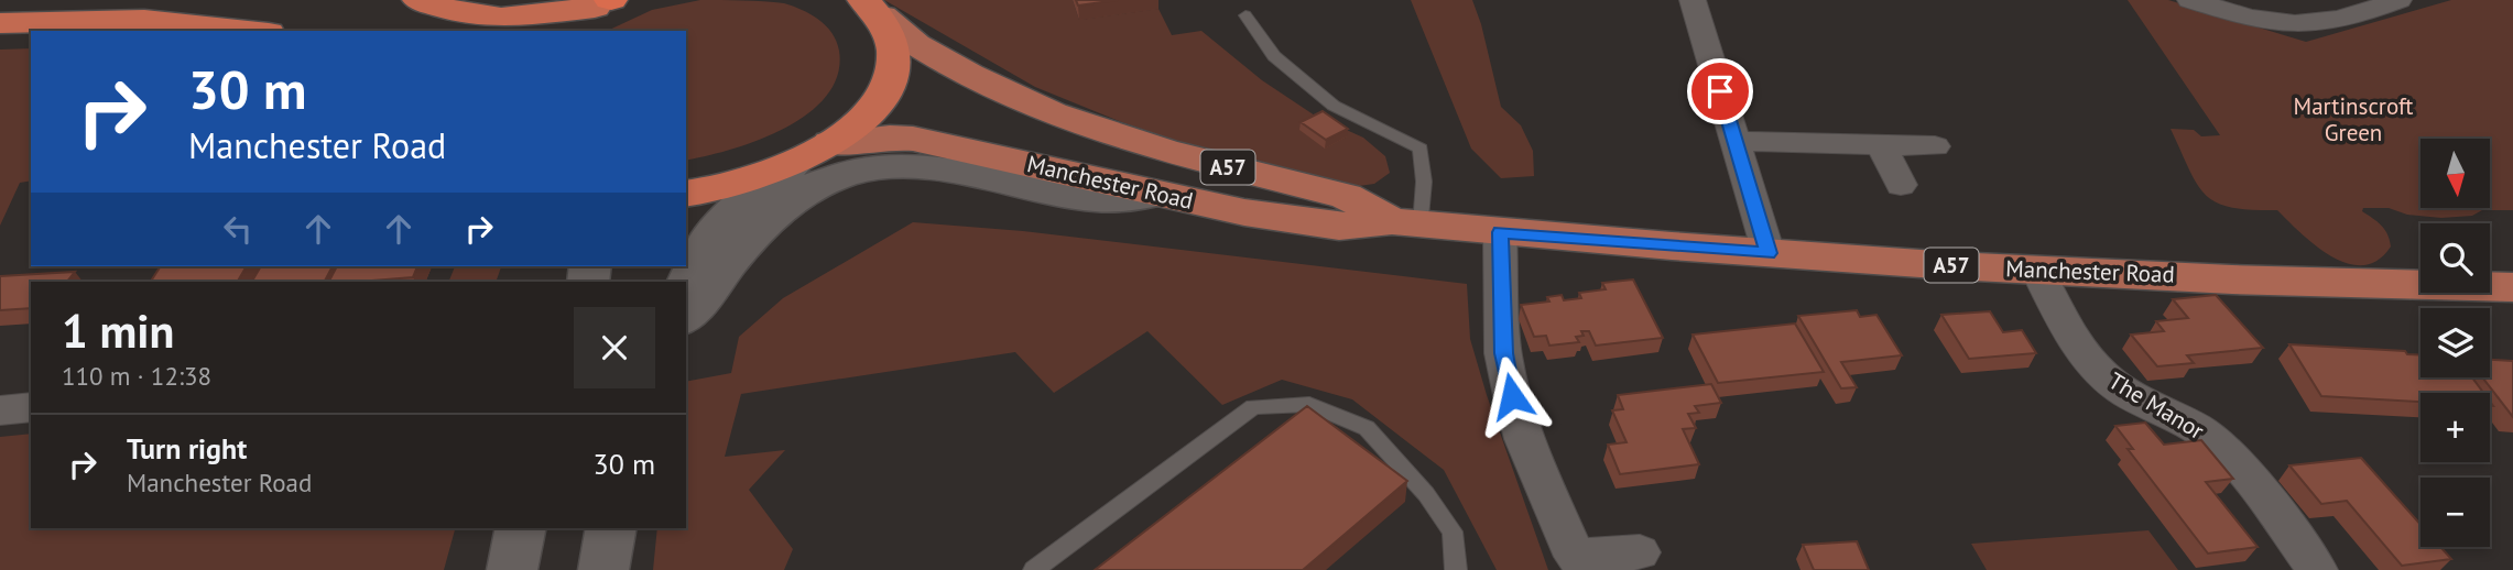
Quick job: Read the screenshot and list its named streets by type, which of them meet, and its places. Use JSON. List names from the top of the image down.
{
  "streets": {
    "highway": ["A57"],
    "main road": ["Manchester Road"],
    "street": ["The Manor"]
  },
  "crossings": [
    ["A57", "Manchester Road"],
    ["Manchester Road", "The Manor"]
  ],
  "parks": ["Martinscroft Green"],
  "north": "bottom",
  "page": {
    "turn": ["30 m", "Manchester Road"],
    "map_buttons": ["+", "−"],
    "heading": ["1 min", "110 m · 12:38"],
    "list": [
      {
        "name": "Turn right",
        "note": "Manchester Road",
        "value": "30 m"
      }
    ]
  }
}
